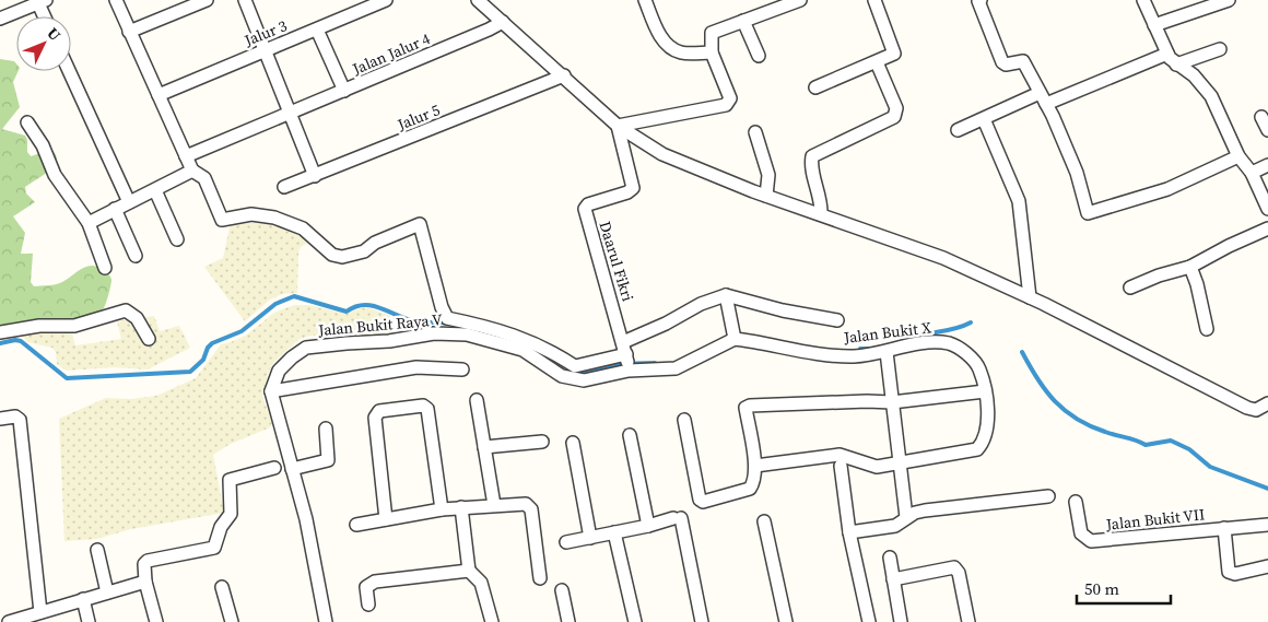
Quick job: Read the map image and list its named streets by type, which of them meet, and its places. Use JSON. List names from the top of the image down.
{
  "streets": {
    "street": [
      "Jalur 3",
      "Jalan Jalur 4",
      "Jalur 5",
      "Daarul Fikri",
      "Jalan Bukit Raya V",
      "Jalan Bukit X",
      "Jalan Bukit VII"
    ]
  },
  "crossings": [
    ["Daarul Fikri", "Jalan Bukit Raya V"],
    ["Jalan Bukit Raya V", "Jalan Bukit X"]
  ],
  "scale_bar": "50 m",
  "north": "top right"
}
